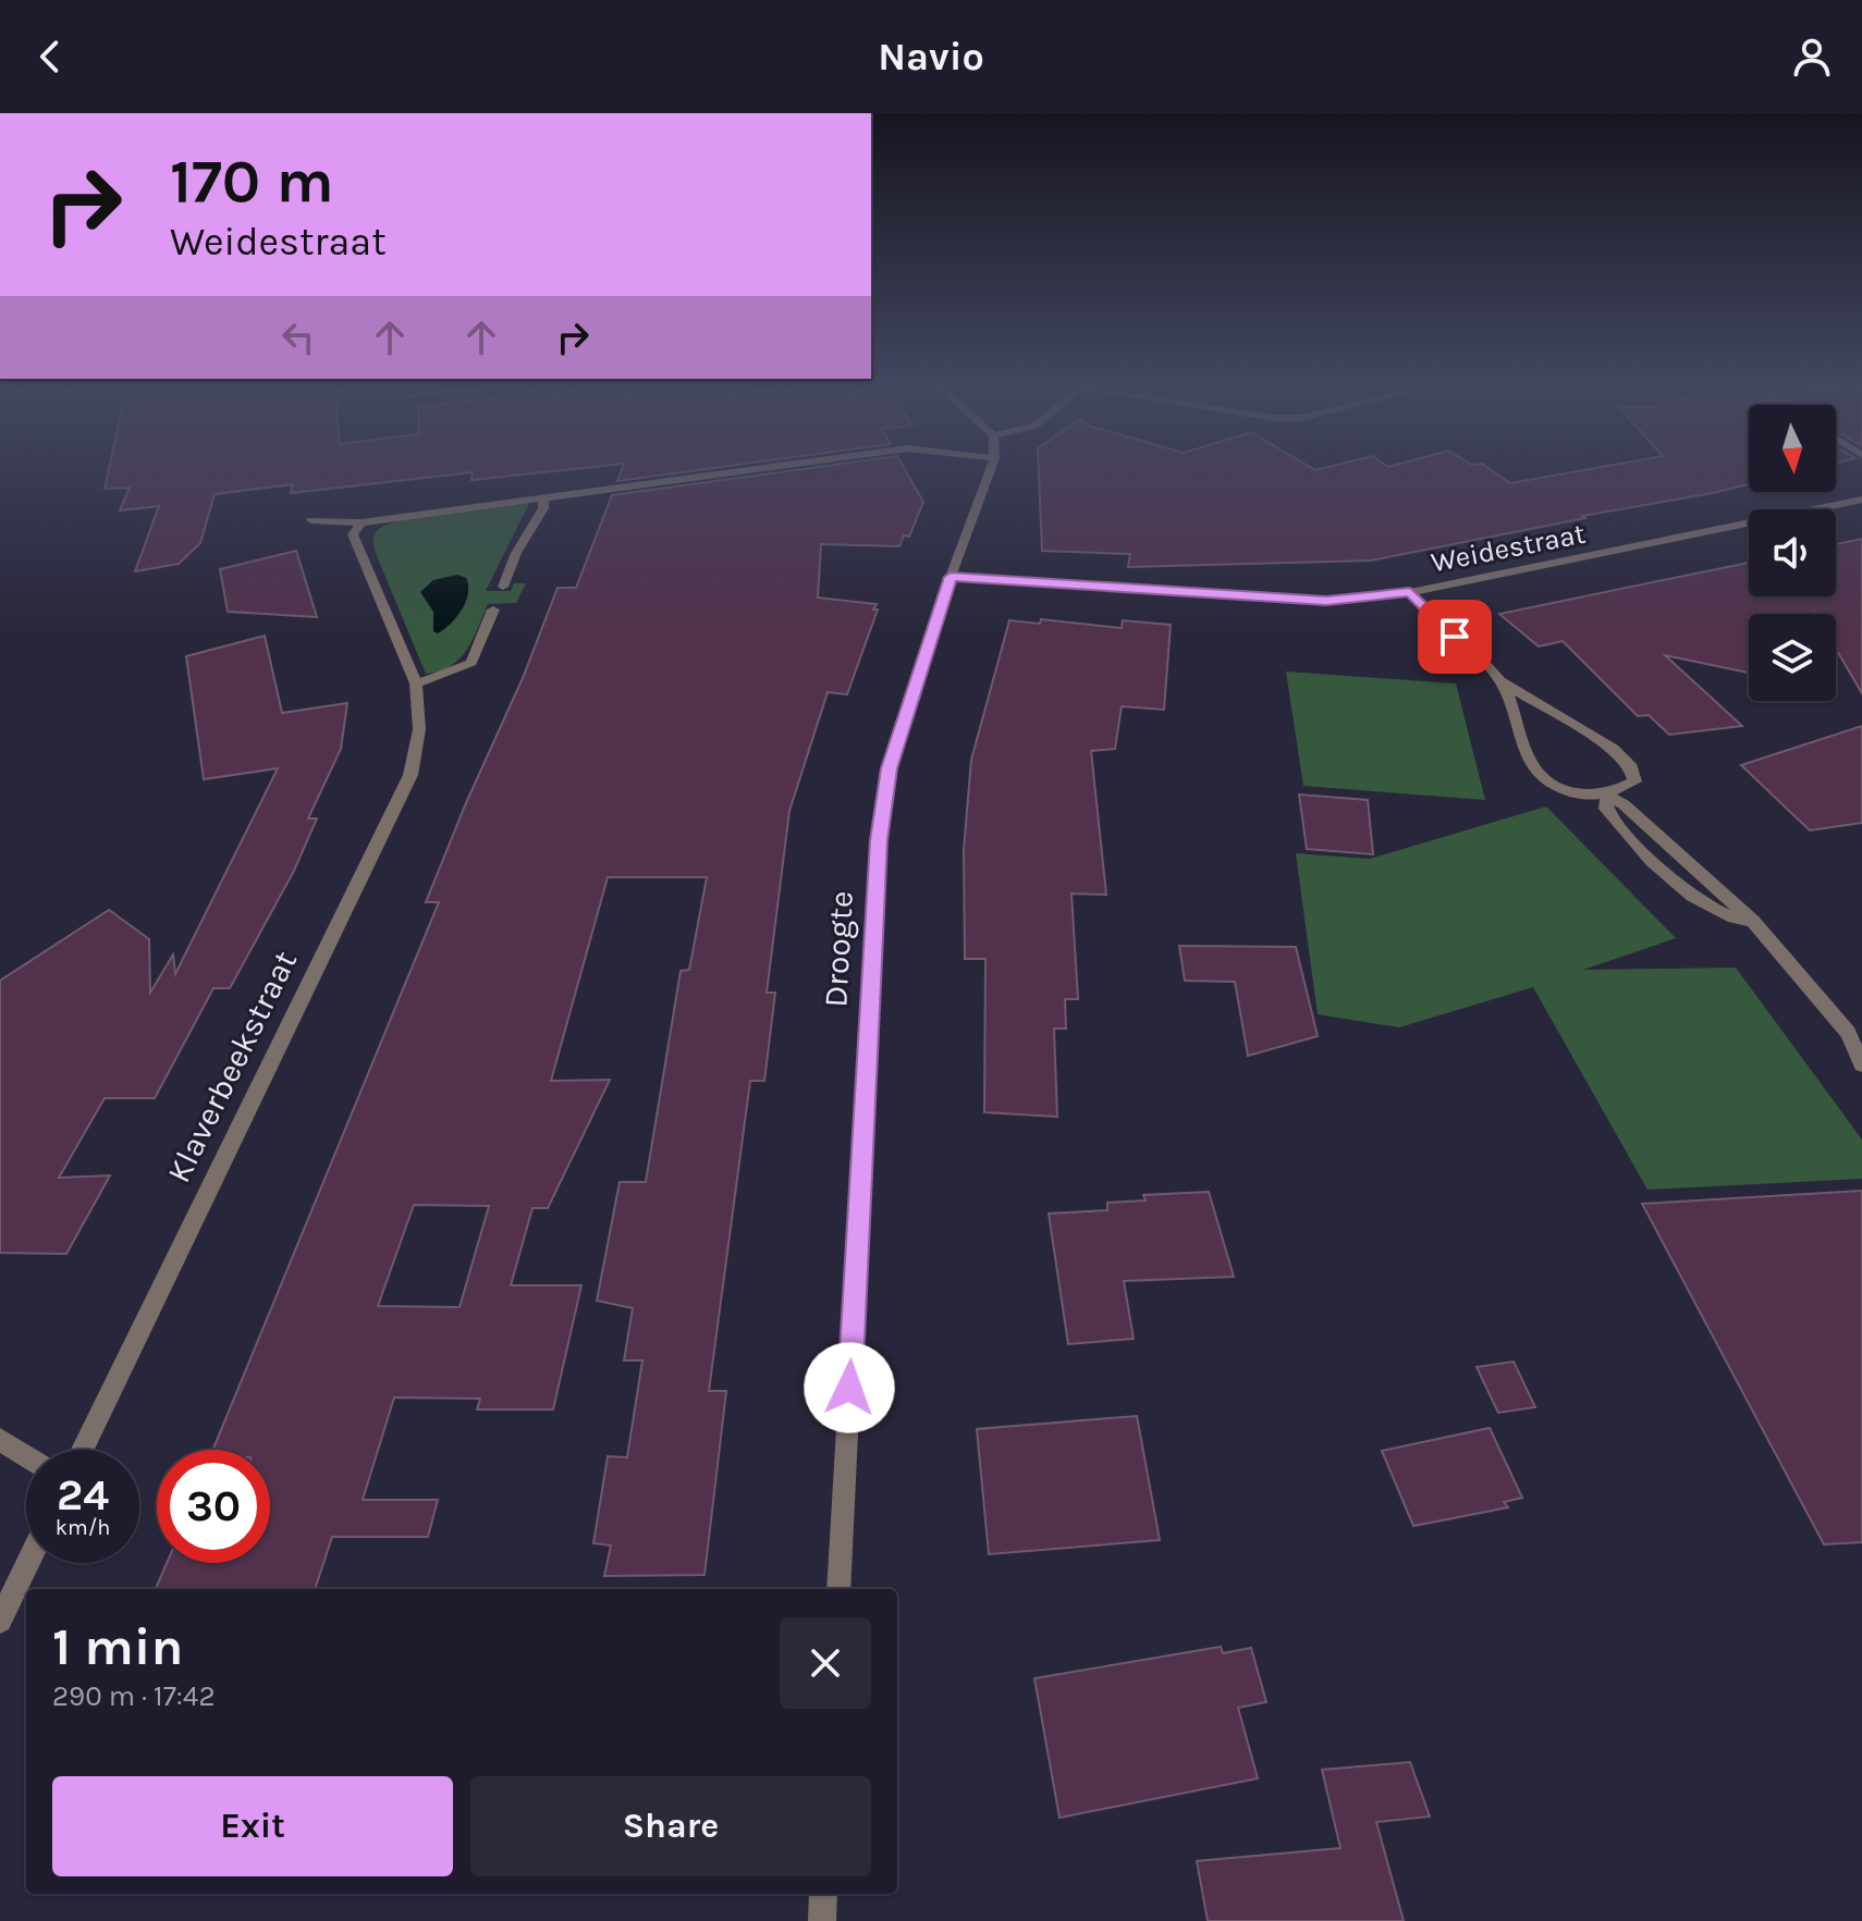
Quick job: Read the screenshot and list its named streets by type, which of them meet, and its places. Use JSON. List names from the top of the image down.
{
  "streets": {
    "street": ["Weidestraat", "Droogte", "Klaverbeekstraat"]
  },
  "crossings": [
    ["Weidestraat", "Droogte"]
  ],
  "north": "bottom",
  "page": {
    "header": "Navio",
    "turn": ["170 m", "Weidestraat"],
    "speed": "24 km/h",
    "limit": "30",
    "heading": ["1 min", "290 m · 17:42"],
    "buttons": ["Exit", "Share"]
  }
}
